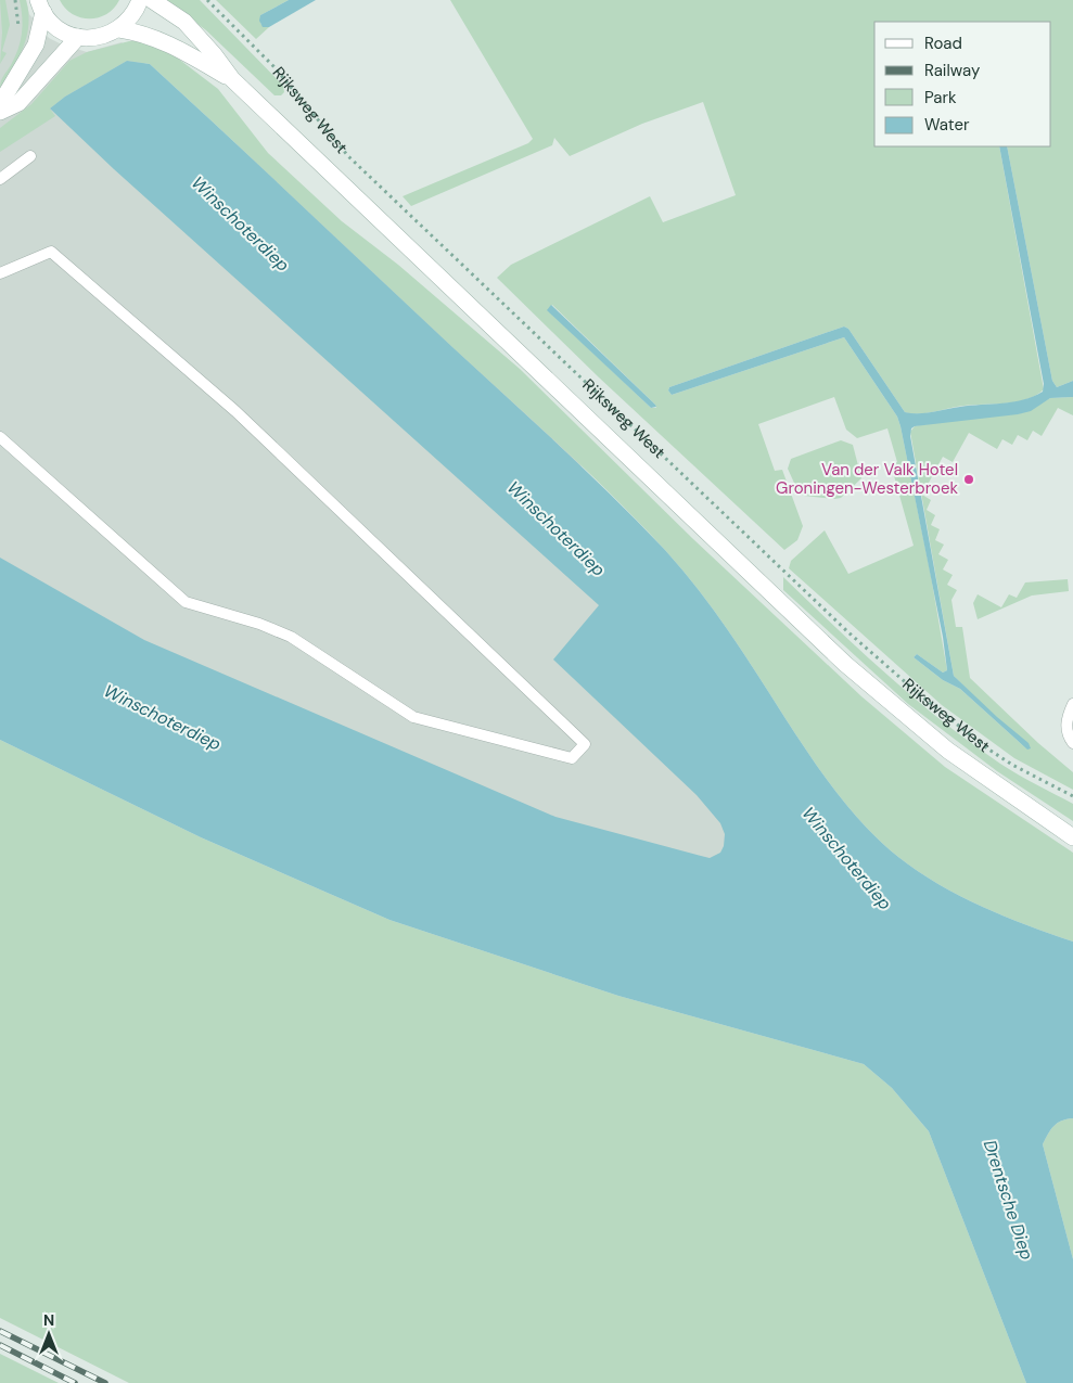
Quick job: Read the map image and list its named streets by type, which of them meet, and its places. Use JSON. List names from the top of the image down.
{
  "streets": {
    "main road": ["Rijksweg West"]
  },
  "water": ["Winschoterdiep", "Drentsche Diep"],
  "places": ["Van der Valk Hotel Groningen-Westerbroek"],
  "legend": [
    "Road",
    "Railway",
    "Park",
    "Water"
  ],
  "north": "top"
}
